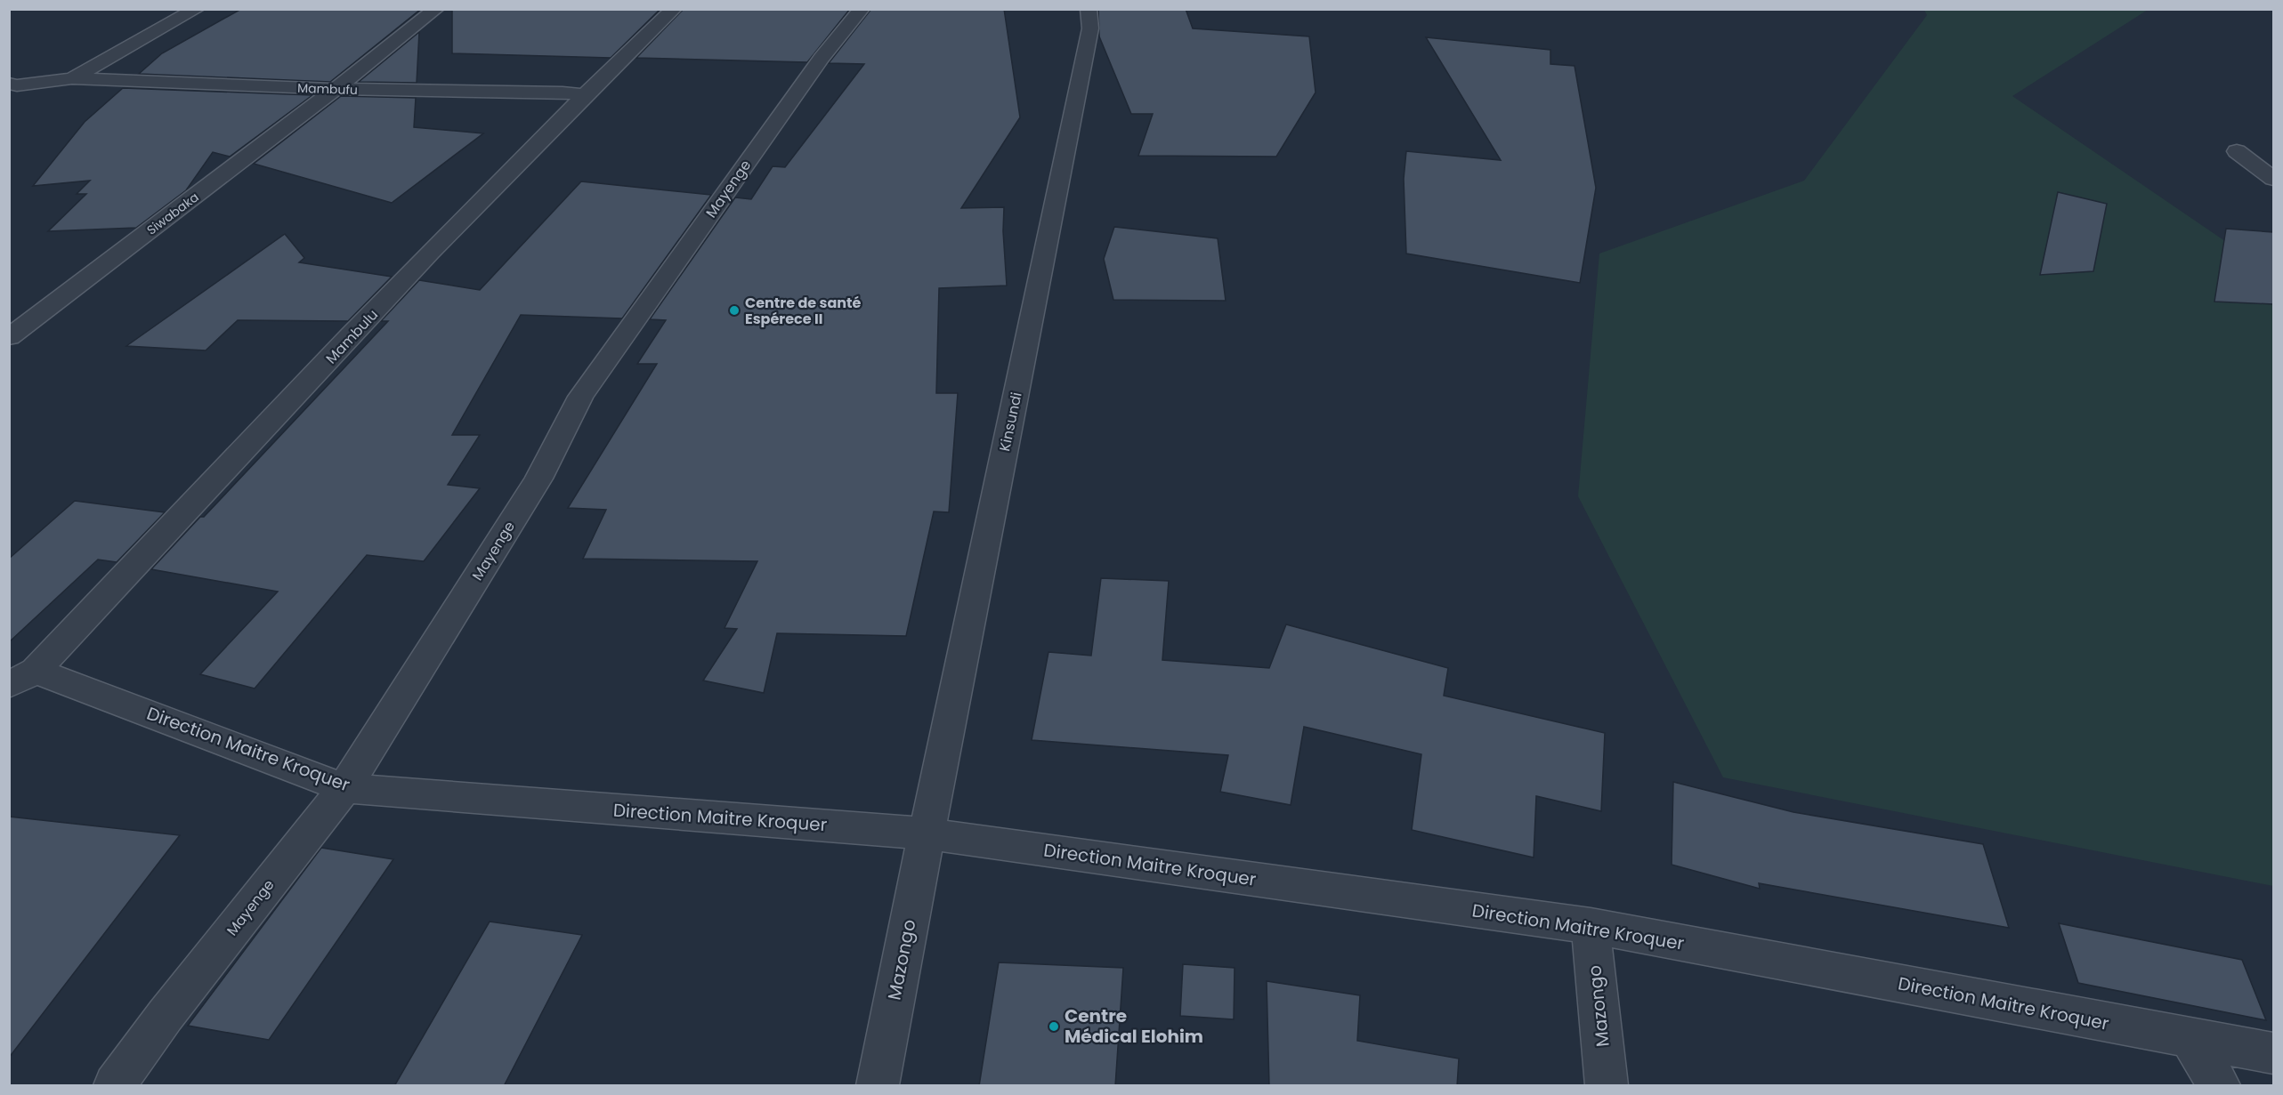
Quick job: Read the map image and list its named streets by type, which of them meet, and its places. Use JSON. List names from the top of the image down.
{
  "streets": {
    "street": [
      "Mambufu",
      "Mayenge",
      "Siwabaka",
      "Mambulu",
      "Kinsundi",
      "Direction Maitre Kroquer",
      "Mazongo"
    ]
  },
  "crossings": [
    ["Mambufu", "Siwabaka"],
    ["Mambufu", "Mambulu"],
    ["Mayenge", "Direction Maitre Kroquer"],
    ["Mambulu", "Direction Maitre Kroquer"],
    ["Kinsundi", "Direction Maitre Kroquer"],
    ["Kinsundi", "Mazongo"],
    ["Direction Maitre Kroquer", "Mazongo"]
  ],
  "places": ["Centre de santé Espérece II", "Centre Médical Elohim"]
}
